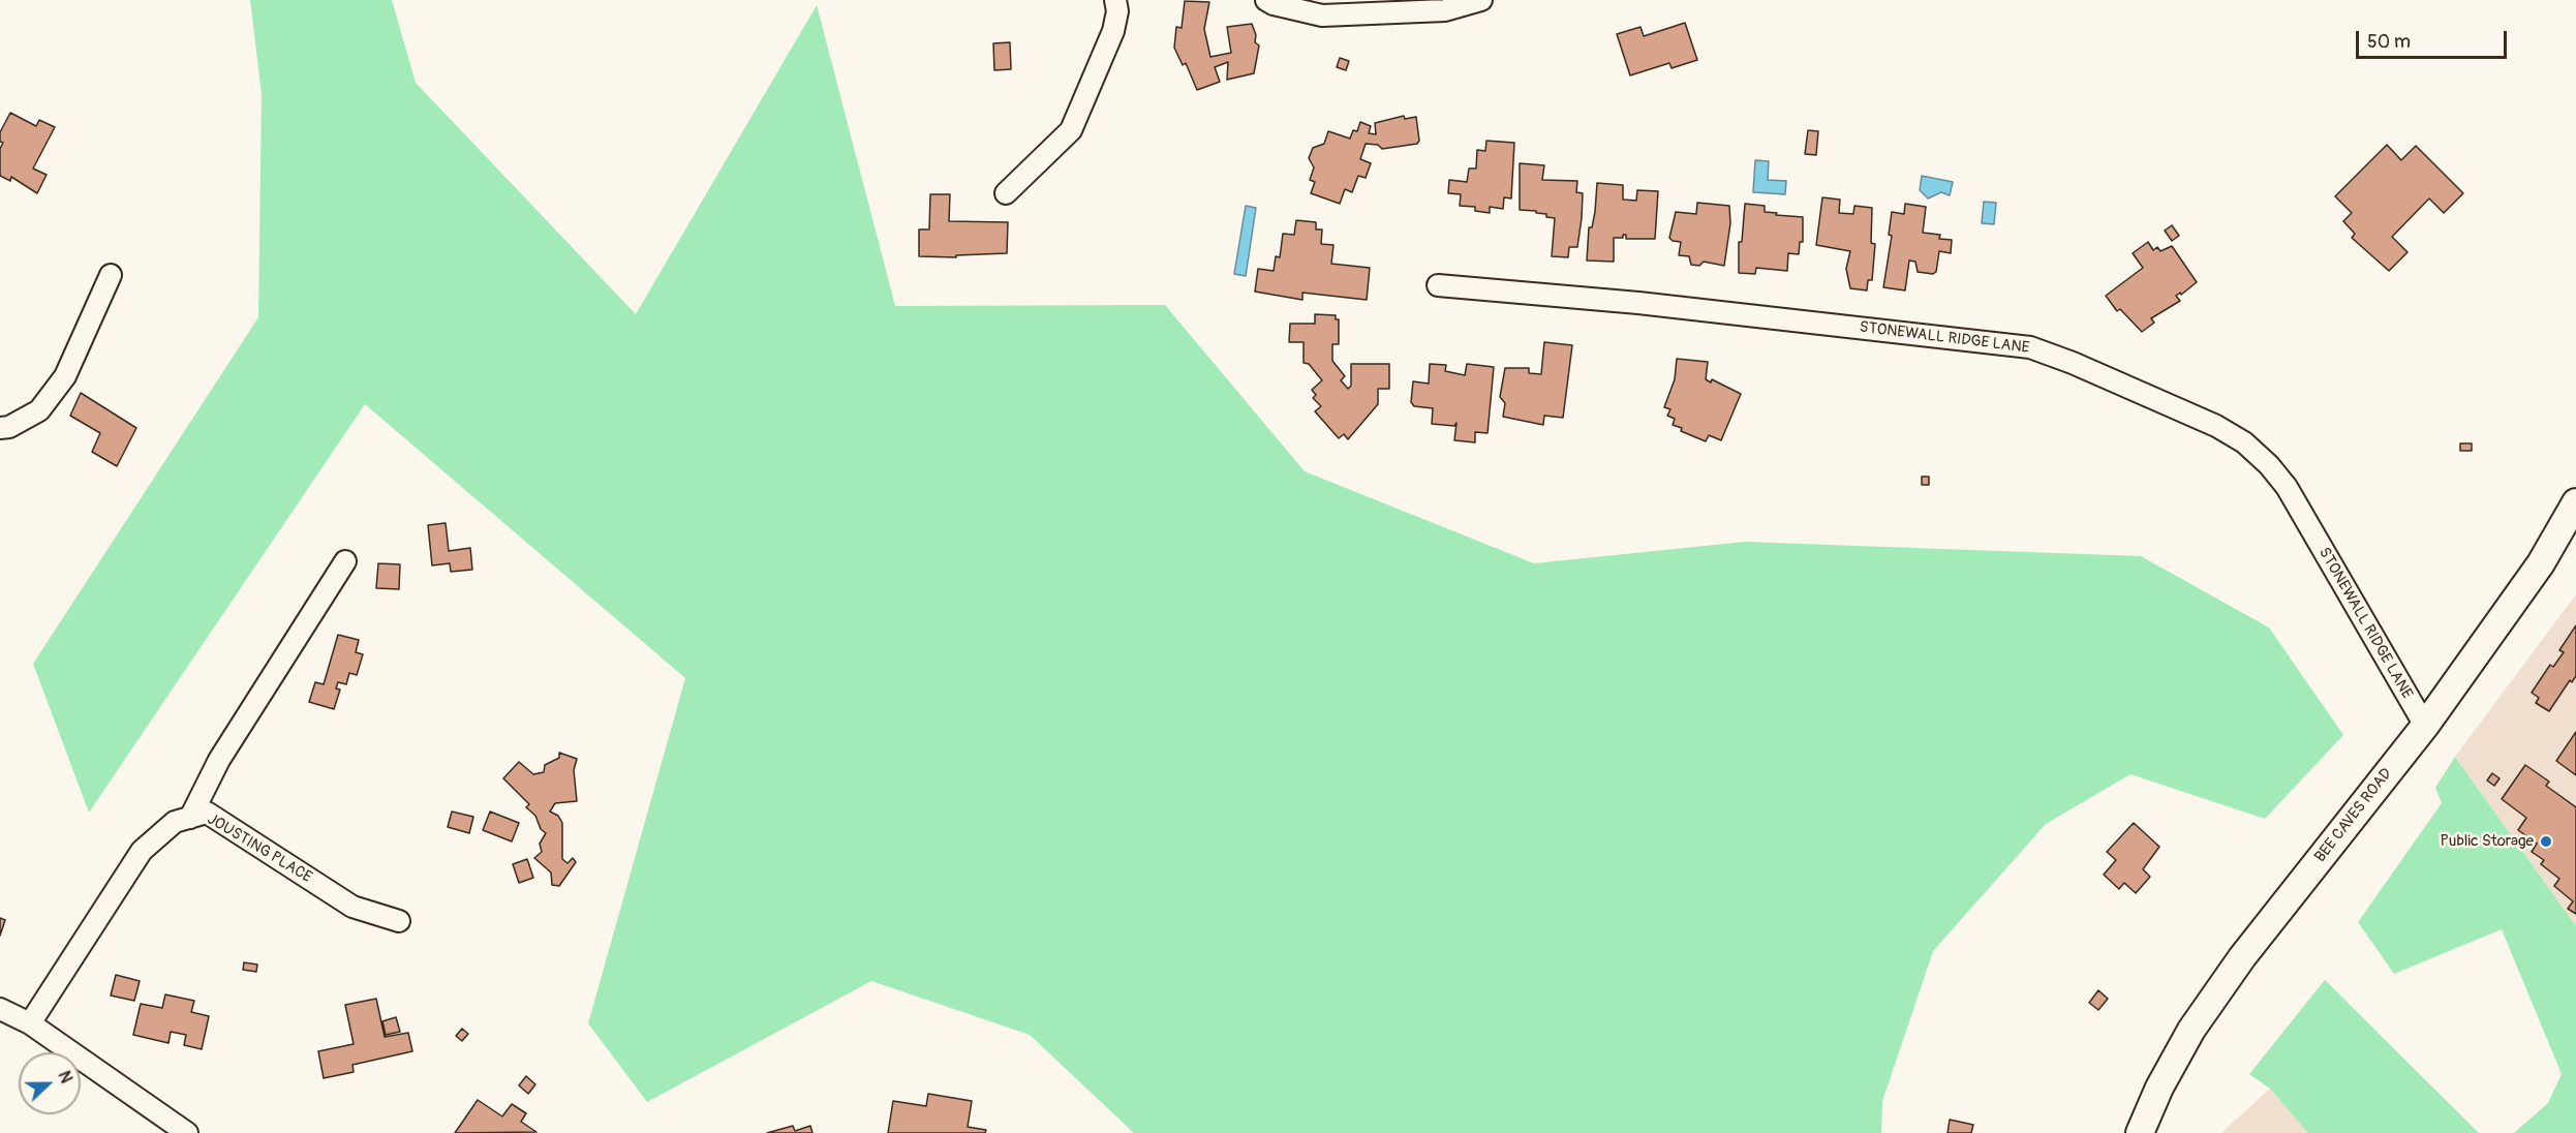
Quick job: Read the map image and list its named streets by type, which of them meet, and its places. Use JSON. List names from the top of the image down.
{
  "streets": {
    "main road": ["BEE CAVES ROAD"],
    "street": ["STONEWALL RIDGE LANE", "JOUSTING PLACE"]
  },
  "crossings": [
    ["STONEWALL RIDGE LANE", "BEE CAVES ROAD"]
  ],
  "places": ["Public Storage"],
  "scale_bar": "50 m",
  "north": "right"
}
